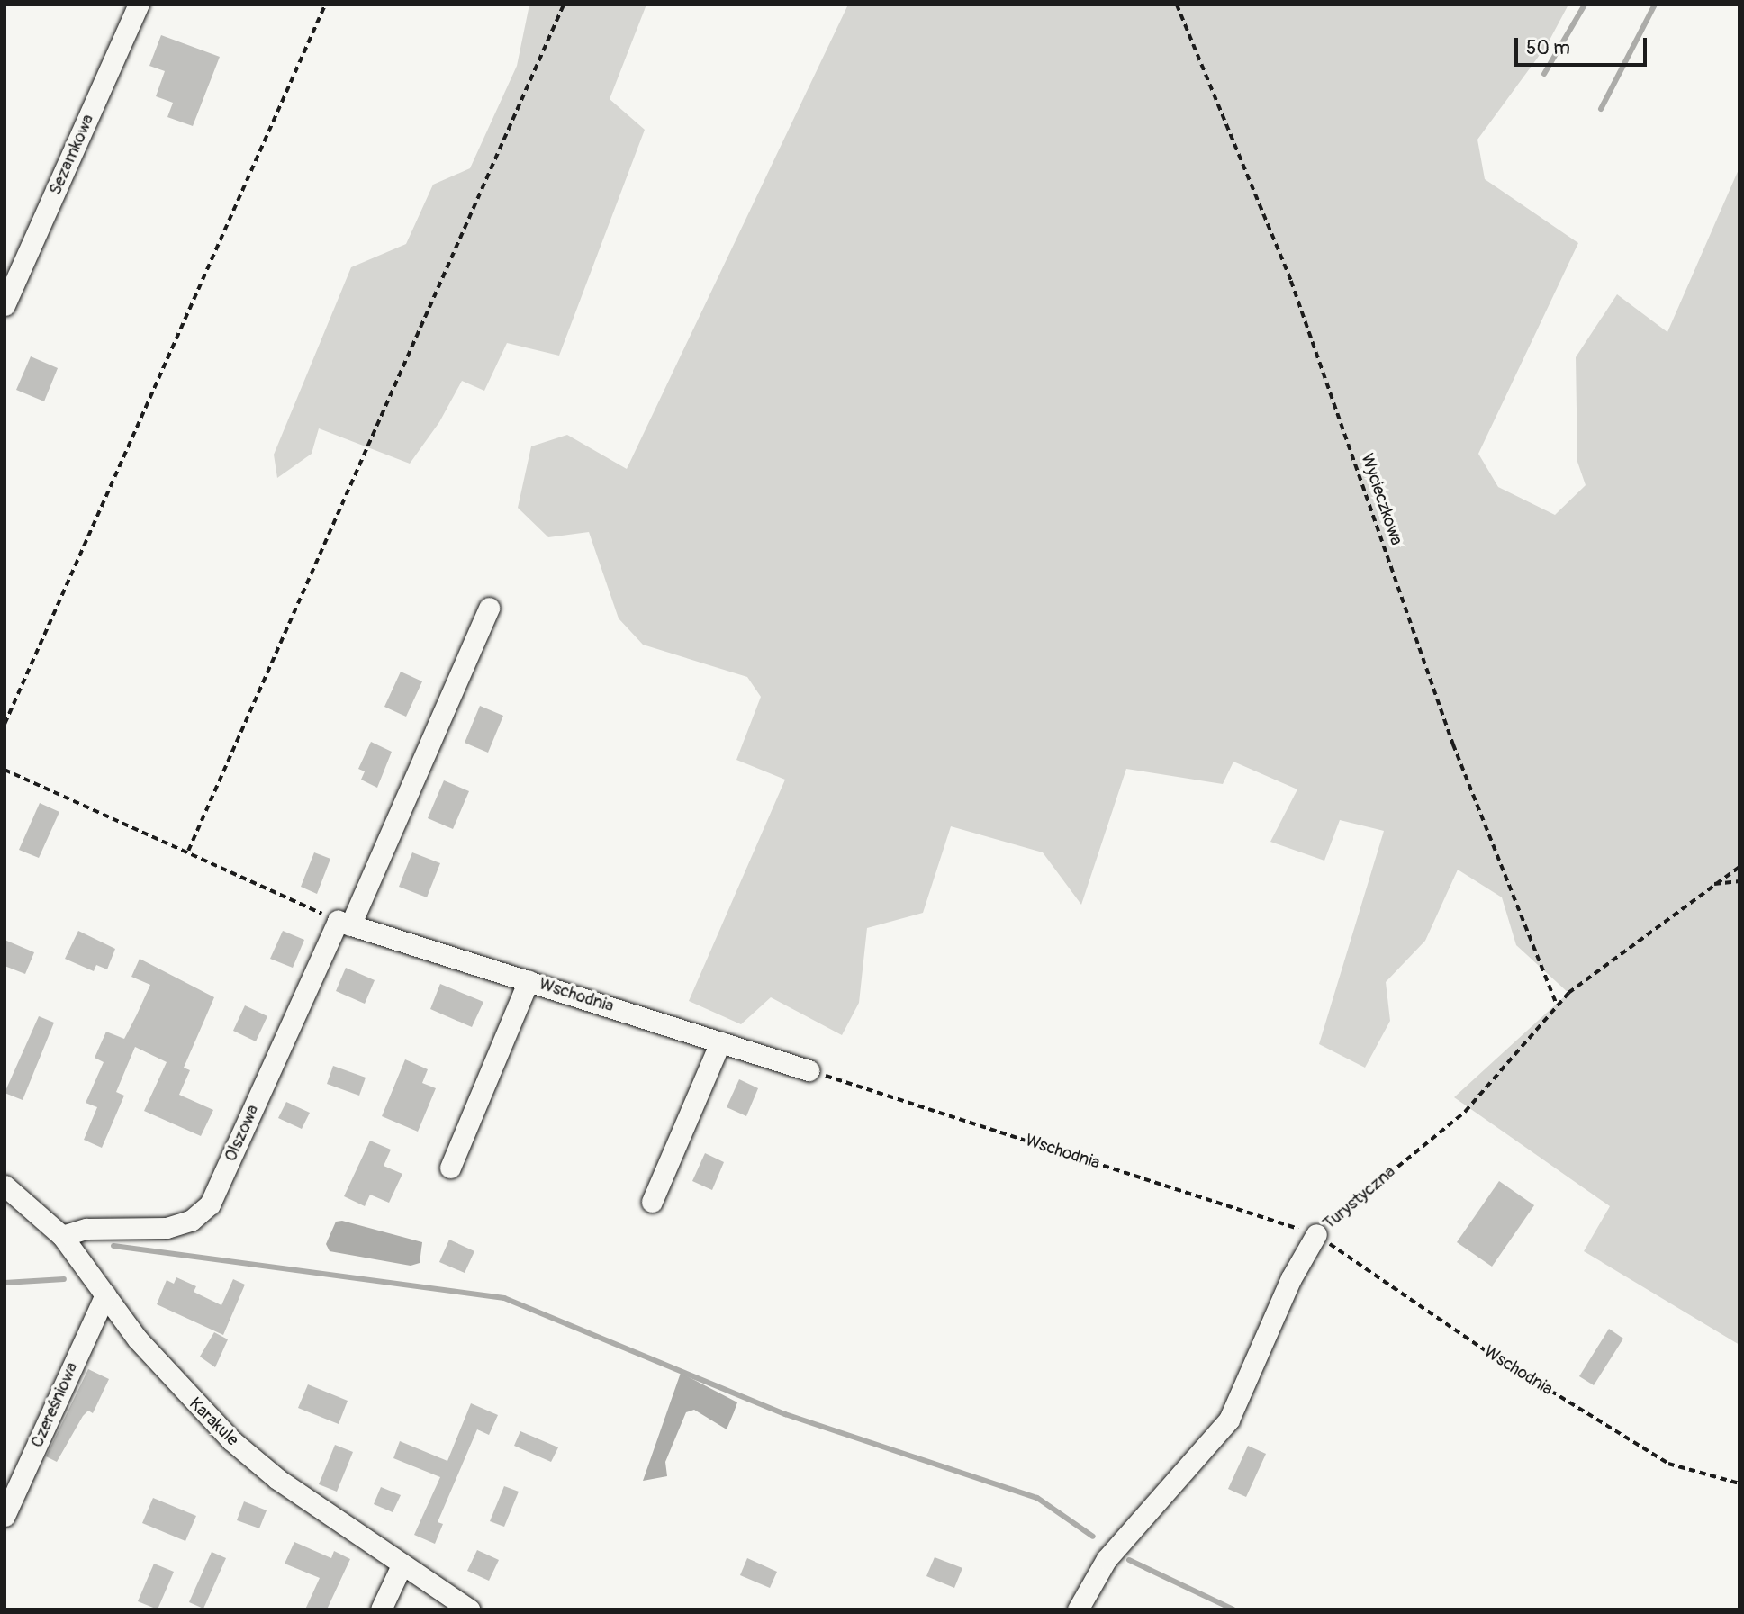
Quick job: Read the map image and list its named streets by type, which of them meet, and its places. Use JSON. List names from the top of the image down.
{
  "streets": {
    "street": [
      "Sezamkowa",
      "Wschodnia",
      "Olszowa",
      "Turystyczna",
      "Czereśniowa",
      "Karakule"
    ],
    "path": ["Wycieczkowa"]
  },
  "crossings": [
    ["Wycieczkowa", "Turystyczna"],
    ["Wschodnia", "Olszowa"],
    ["Wschodnia", "Turystyczna"],
    ["Olszowa", "Karakule"],
    ["Czereśniowa", "Karakule"]
  ],
  "scale_bar": "50 m"
}
